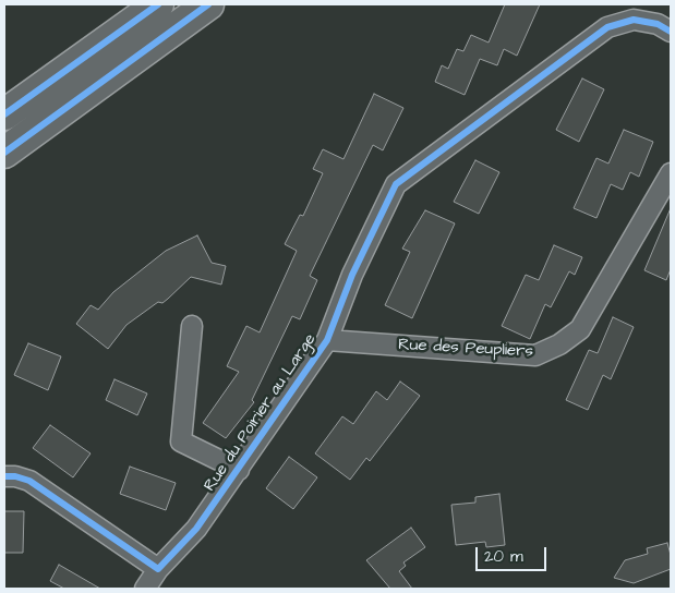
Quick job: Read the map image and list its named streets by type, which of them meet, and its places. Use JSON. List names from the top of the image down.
{
  "streets": {
    "street": ["Rue des Peupliers", "Rue du Poirier au Large"]
  },
  "crossings": [
    ["Rue des Peupliers", "Rue du Poirier au Large"]
  ],
  "scale_bar": "20 m"
}
